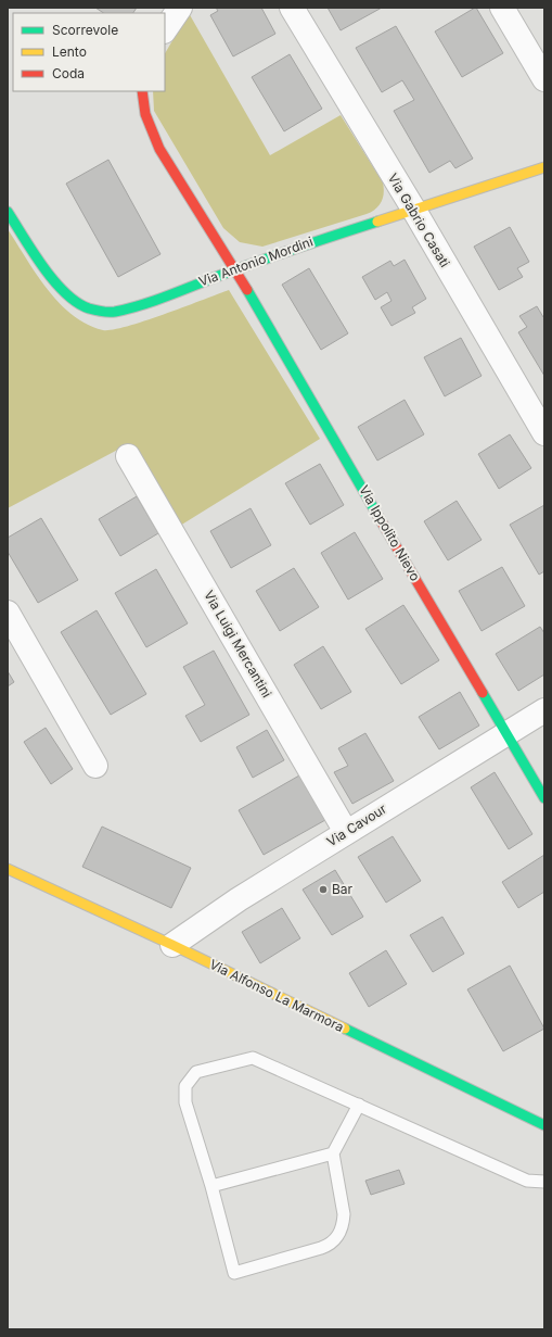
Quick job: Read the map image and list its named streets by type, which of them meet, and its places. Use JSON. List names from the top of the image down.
{
  "streets": {
    "street": [
      "Via Gabrio Casati",
      "Via Antonio Mordini",
      "Via Ippolito Nievo",
      "Via Luigi Mercantini",
      "Via Cavour",
      "Via Alfonso La Marmora"
    ]
  },
  "crossings": [
    ["Via Gabrio Casati", "Via Antonio Mordini"],
    ["Via Antonio Mordini", "Via Ippolito Nievo"],
    ["Via Ippolito Nievo", "Via Cavour"],
    ["Via Luigi Mercantini", "Via Cavour"],
    ["Via Cavour", "Via Alfonso La Marmora"]
  ],
  "places": ["Bar"],
  "legend": ["Scorrevole", "Lento", "Coda"]
}
